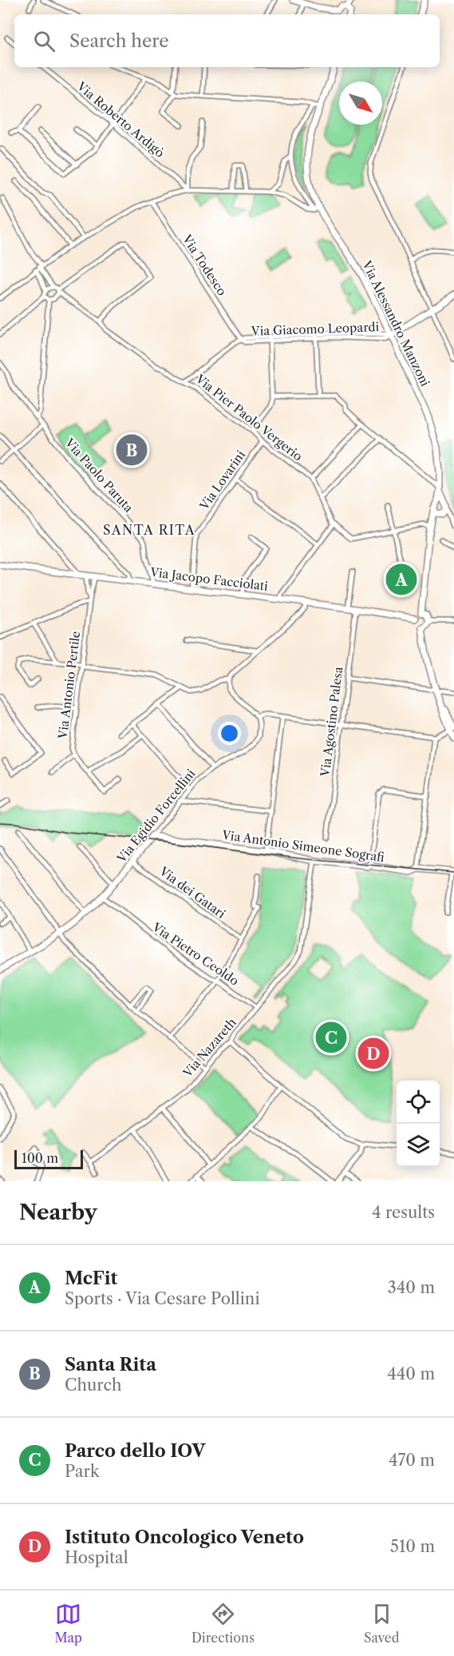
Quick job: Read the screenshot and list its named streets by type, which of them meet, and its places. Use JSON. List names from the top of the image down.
{
  "streets": {
    "main road": [
      "Via Alessandro Manzoni",
      "Via Giacomo Leopardi",
      "Via Jacopo Facciolati",
      "Via Egidio Forcellini",
      "Via Antonio Simeone Sografi"
    ],
    "street": [
      "Via Roberto Ardigò",
      "Via Todesco",
      "Via Pier Paolo Vergerio",
      "Via Paolo Paruta",
      "Via Lovarini",
      "Via Antonio Pertile",
      "Via Agostino Palesa",
      "Via dei Gatari",
      "Via Pietro Ceoldo",
      "Via Nazareth"
    ]
  },
  "crossings": [
    ["Via Todesco", "Via Giacomo Leopardi"],
    ["Via Alessandro Manzoni", "Via Giacomo Leopardi"],
    ["Via Alessandro Manzoni", "Via Jacopo Facciolati"],
    ["Via Giacomo Leopardi", "Via Pier Paolo Vergerio"],
    ["Via Pier Paolo Vergerio", "Via Lovarini"],
    ["Via Paolo Paruta", "Via Jacopo Facciolati"],
    ["Via Lovarini", "Via Jacopo Facciolati"],
    ["Via Jacopo Facciolati", "Via Antonio Pertile"],
    ["Via Jacopo Facciolati", "Via Agostino Palesa"],
    ["Via Egidio Forcellini", "Via Antonio Simeone Sografi"],
    ["Via Egidio Forcellini", "Via dei Gatari"],
    ["Via Egidio Forcellini", "Via Pietro Ceoldo"],
    ["Via Antonio Simeone Sografi", "Via Nazareth"],
    ["Via Pietro Ceoldo", "Via Nazareth"]
  ],
  "districts": ["SANTA RITA"],
  "scale_bar": "100 m",
  "north": "bottom right",
  "page": {
    "search": "Search here",
    "pins": [
      "B",
      "A",
      "C",
      "D"
    ],
    "scale": "100 m",
    "heading": ["Nearby", "4 results"],
    "list": [
      {
        "mark": "A",
        "name": "McFit",
        "note": "Sports · Via Cesare Pollini",
        "value": "340 m"
      },
      {
        "mark": "B",
        "name": "Santa Rita",
        "note": "Church",
        "value": "440 m"
      },
      {
        "mark": "C",
        "name": "Parco dello IOV",
        "note": "Park",
        "value": "470 m"
      },
      {
        "mark": "D",
        "name": "Istituto Oncologico Veneto",
        "note": "Hospital",
        "value": "510 m"
      }
    ],
    "nav": ["Map", "Directions", "Saved"]
  }
}
